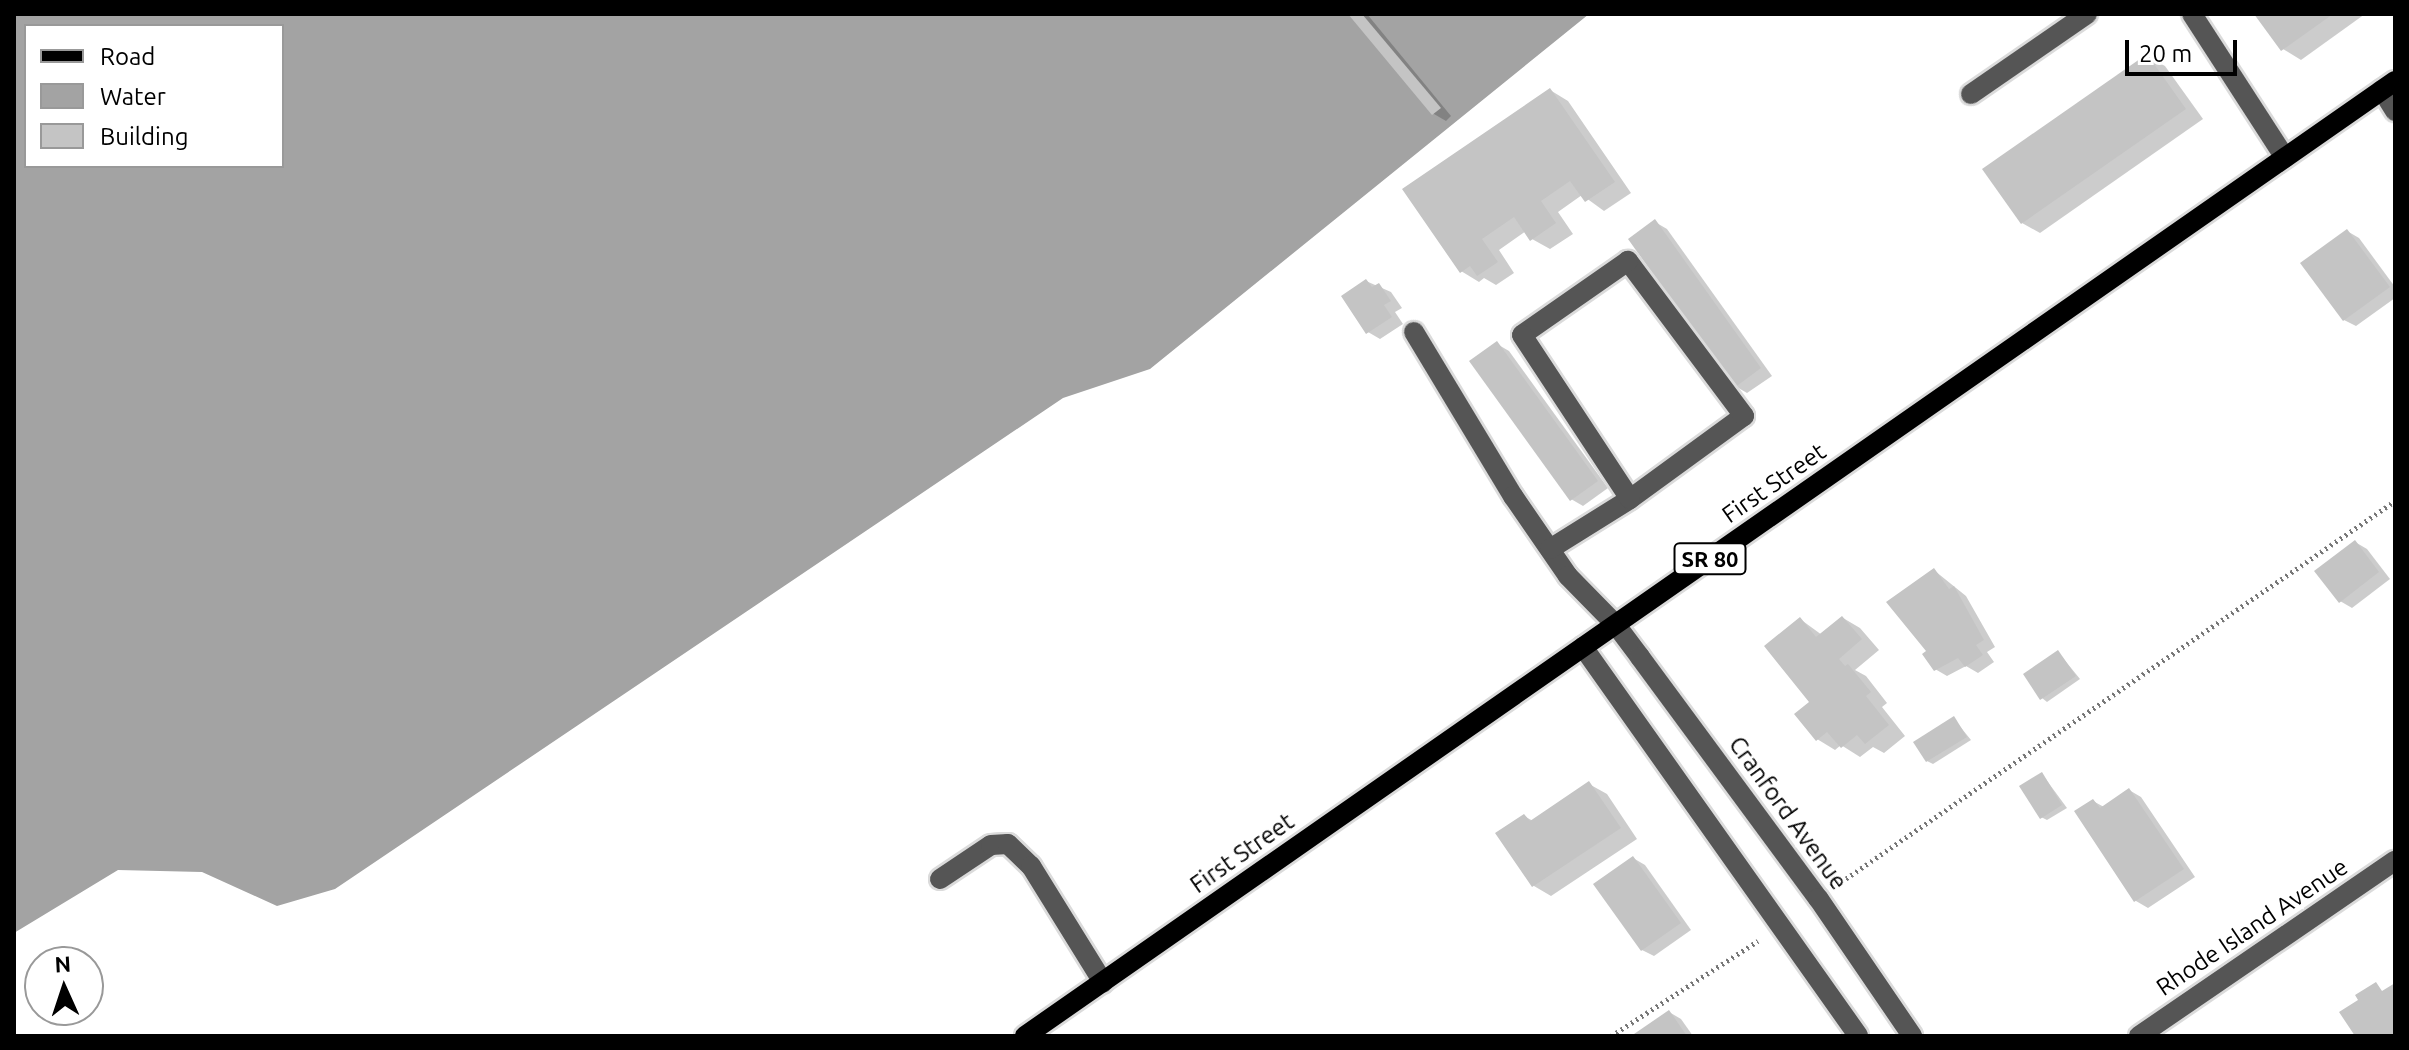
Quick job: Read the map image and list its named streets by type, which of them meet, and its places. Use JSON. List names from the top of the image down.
{
  "streets": {
    "main road": ["First Street", "SR 80"],
    "street": ["Cranford Avenue", "Rhode Island Avenue"]
  },
  "crossings": [
    ["First Street", "Cranford Avenue"]
  ],
  "legend": ["Road", "Water", "Building"],
  "scale_bar": "20 m",
  "north": "top"
}
